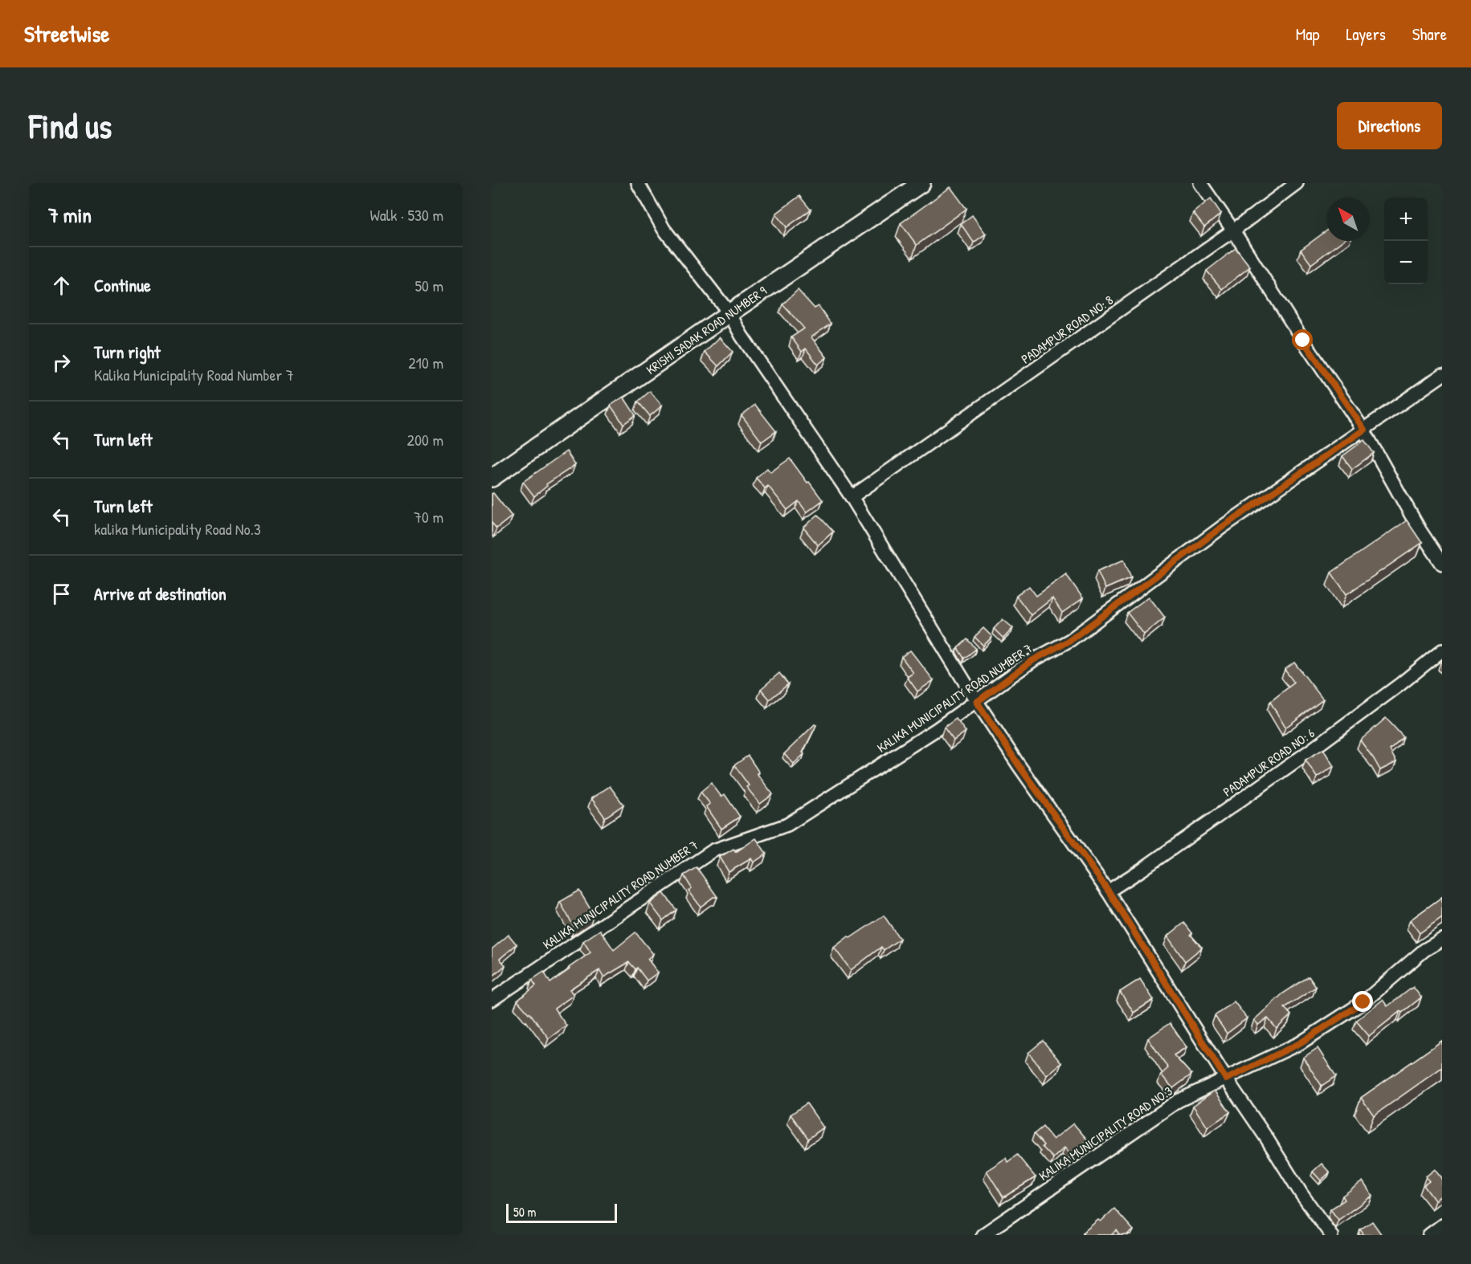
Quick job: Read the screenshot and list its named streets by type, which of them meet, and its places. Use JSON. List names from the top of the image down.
{
  "streets": {
    "street": [
      "PADAMPUR ROAD NO: 8",
      "KRISHI SADAK ROAD NUMBER 9",
      "KALIKA MUNICIPALITY ROAD NUMBER 7",
      "PADAMPUR ROAD NO: 6",
      "KALIKA MUNICIPALITY ROAD NO.3"
    ]
  },
  "scale_bar": "50 m",
  "north": "top left",
  "page": {
    "header": "Streetwise",
    "nav": ["Map", "Layers", "Share"],
    "buttons": "Directions",
    "title": "Find us",
    "heading": ["7 min", "Walk · 530 m"],
    "map_buttons": ["+", "−"],
    "list": [
      ["Continue", "50 m"],
      ["Turn right", "Kalika Municipality Road Number 7", "210 m"],
      ["Turn left", "200 m"],
      ["Turn left", "kalika Municipality Road No.3", "70 m"],
      "Arrive at destination"
    ],
    "scale": "50 m"
  }
}
